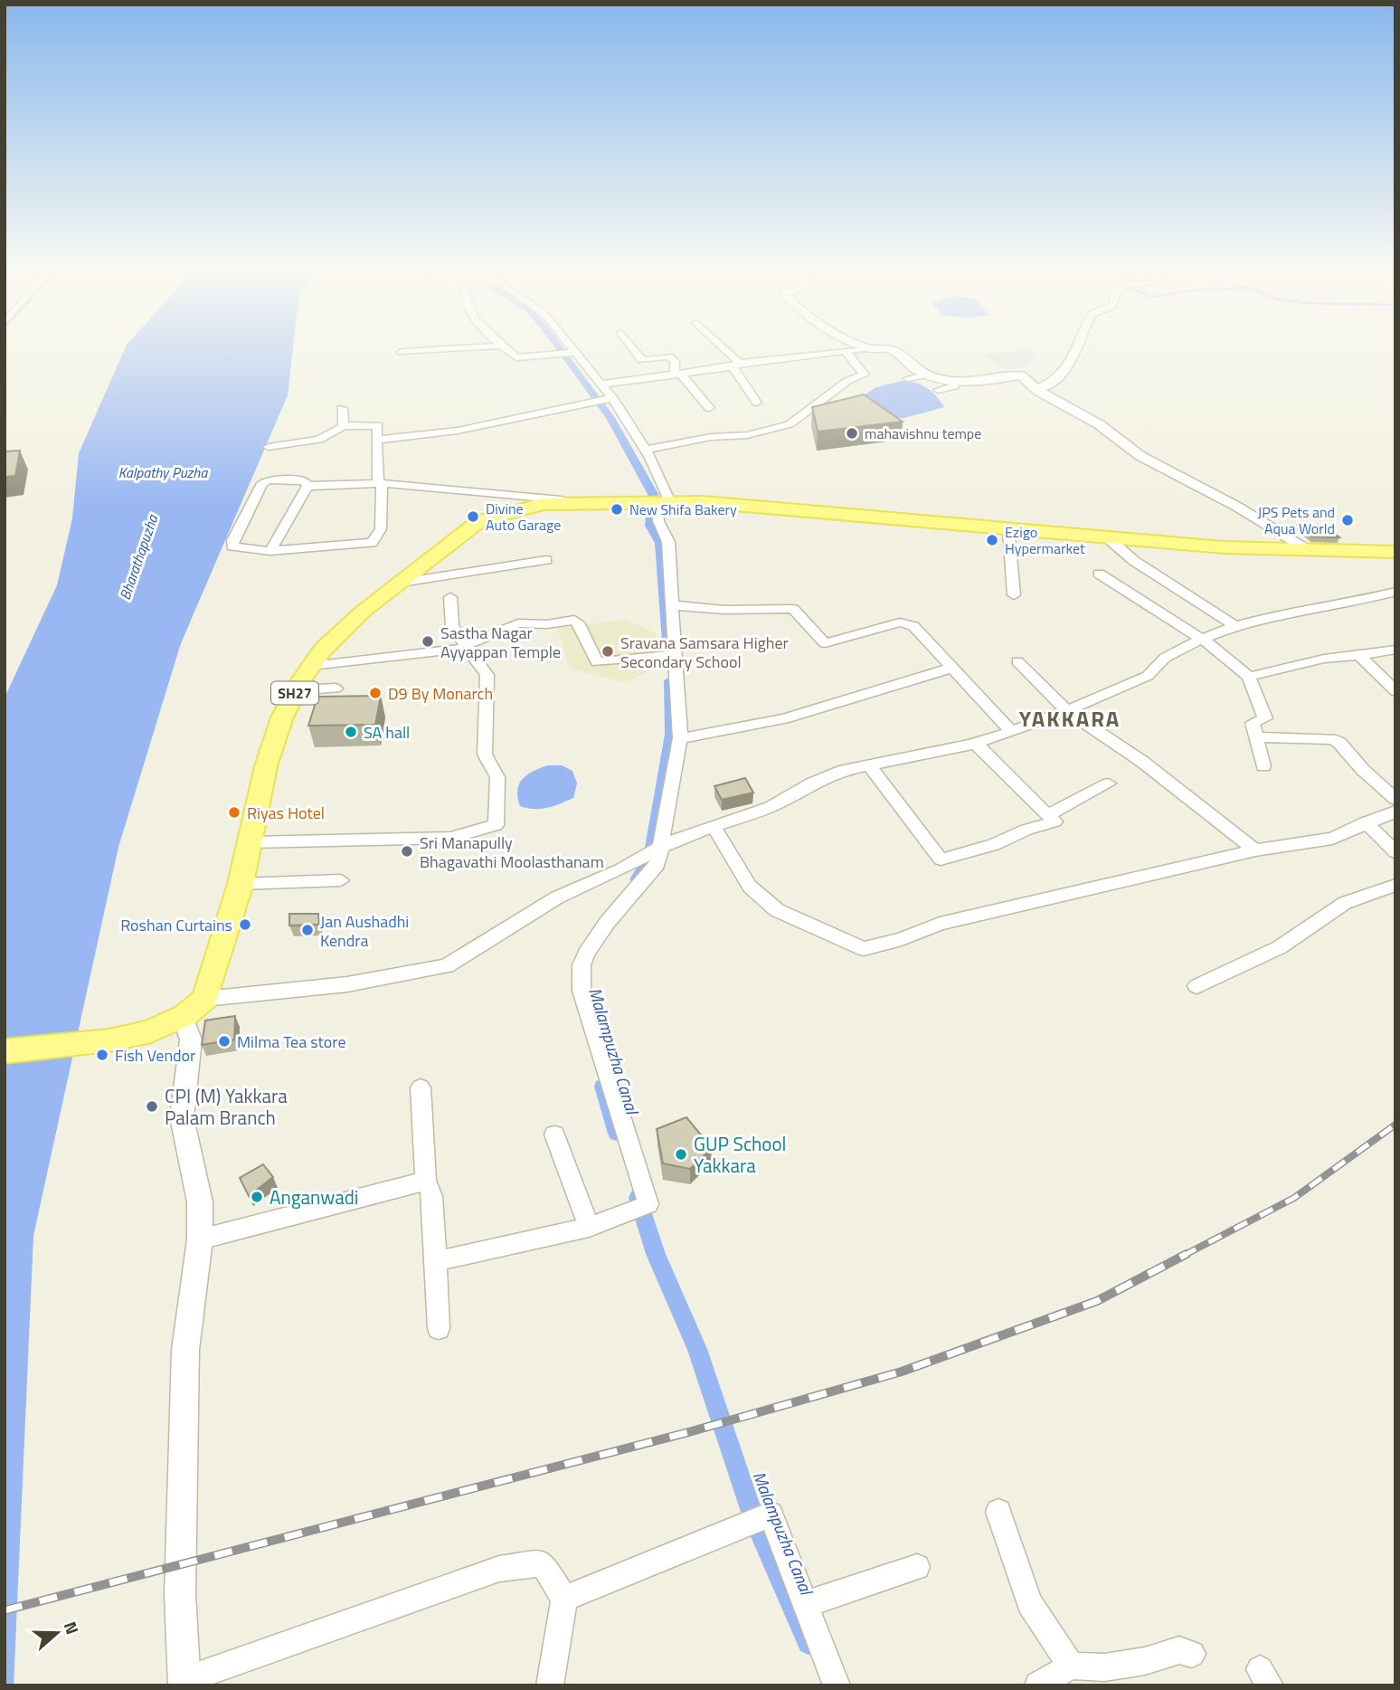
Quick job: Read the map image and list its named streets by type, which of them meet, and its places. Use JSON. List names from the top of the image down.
{
  "streets": {
    "main road": ["SH27"]
  },
  "districts": ["YAKKARA"],
  "water": ["Kalpathy Puzha", "Bharathapuzha", "Malampuzha Canal"],
  "places": [
    "mahavishnu tempe",
    "New Shifa Bakery",
    "Divine Auto Garage",
    "JPS Pets and Aqua World",
    "Ezigo Hypermarket",
    "Sastha Nagar Ayyappan Temple",
    "Sravana Samsara Higher Secondary School",
    "D9 By Monarch",
    "SA hall",
    "Riyas Hotel",
    "Sri Manapully Bhagavathi Moolasthanam",
    "Roshan Curtains",
    "Jan Aushadhi Kendra",
    "Milma Tea store",
    "Fish Vendor",
    "CPI (M) Yakkara Palam Branch",
    "GUP School Yakkara",
    "Anganwadi"
  ],
  "north": "right"
}
